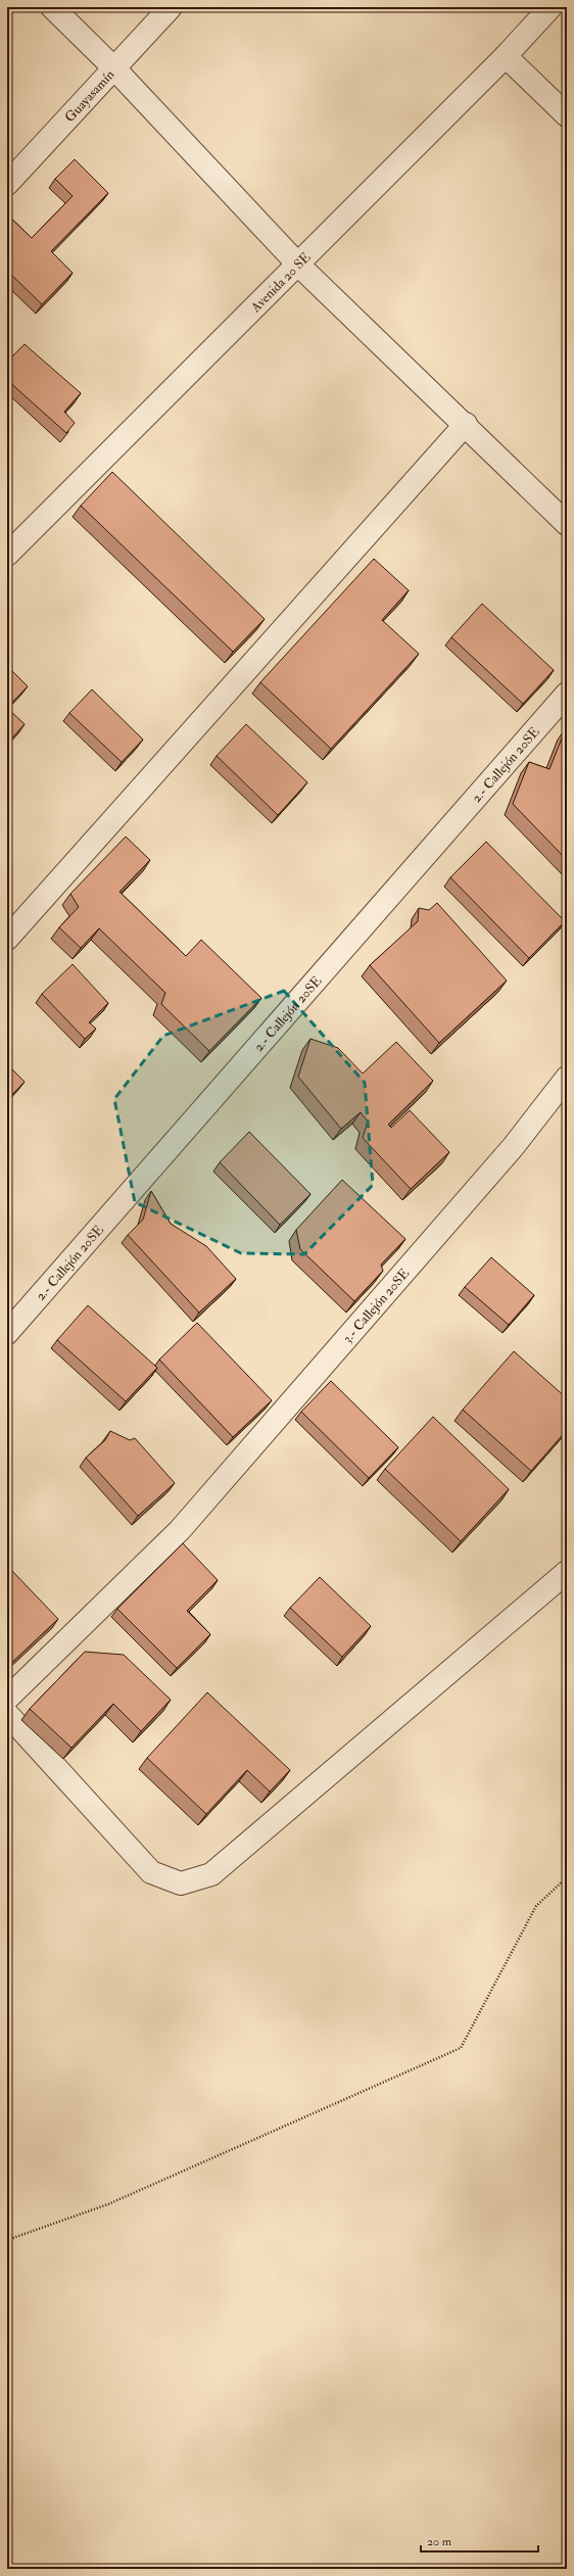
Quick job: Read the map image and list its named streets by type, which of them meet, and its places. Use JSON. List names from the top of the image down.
{
  "streets": {
    "street": [
      "Guayasamín",
      "Avenida 20 SE",
      "2.- Callejón 20SE",
      "3.- Callejón 20SE"
    ]
  },
  "scale_bar": "20 m"
}
